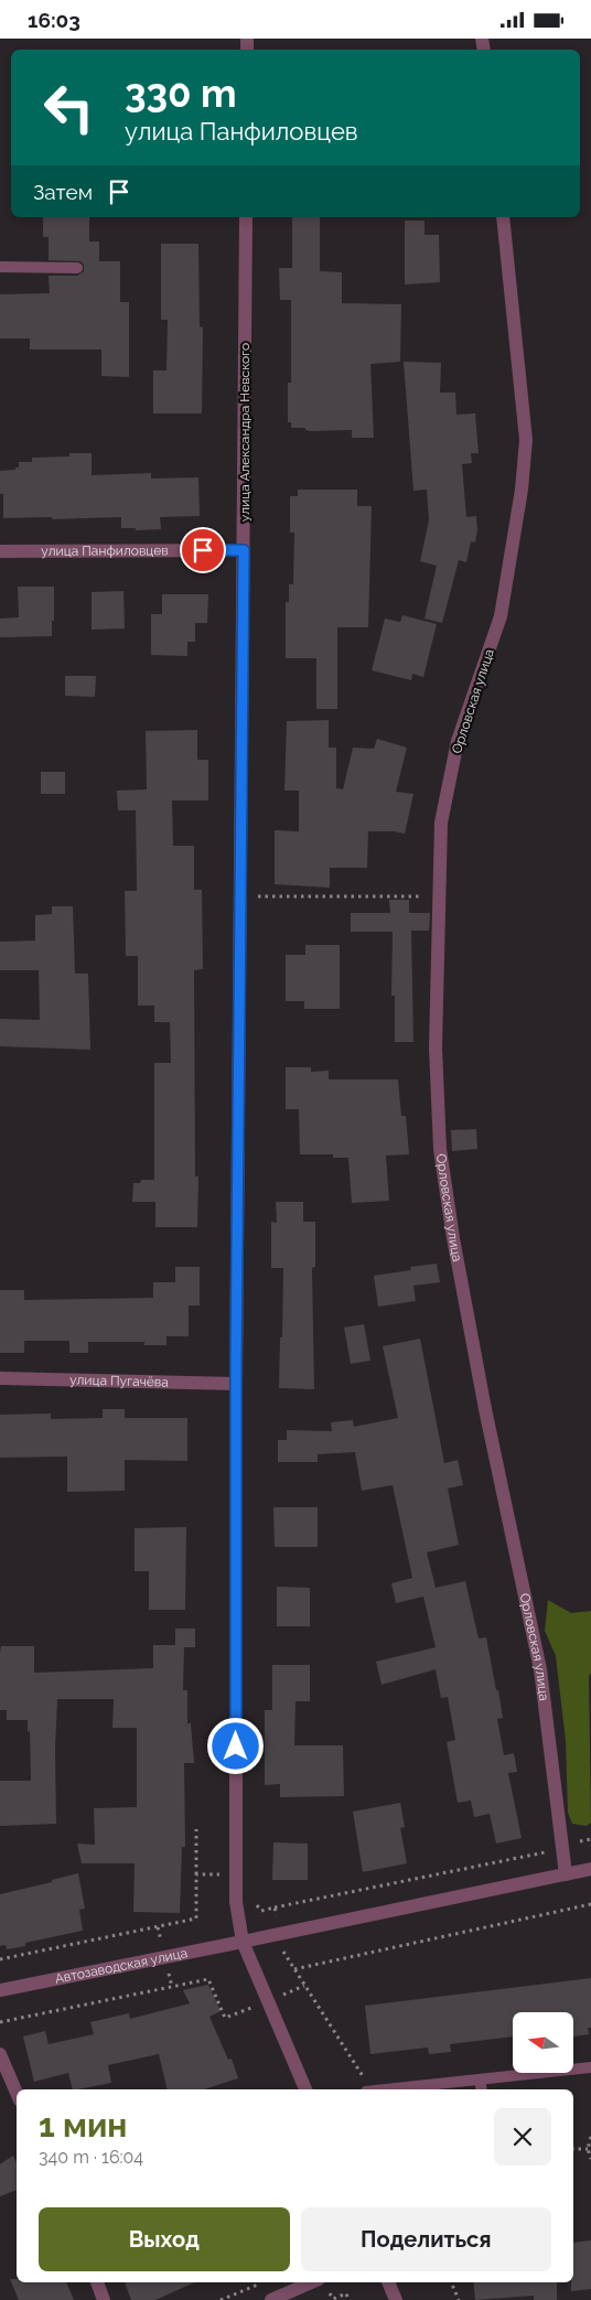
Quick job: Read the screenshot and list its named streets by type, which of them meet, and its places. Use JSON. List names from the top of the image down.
{
  "streets": {
    "street": [
      "улица Александра Невского",
      "улица Панфиловцев",
      "Орловская улица",
      "улица Пугачёва",
      "Автозаводская улица"
    ]
  },
  "crossings": [
    ["улица Александра Невского", "улица Панфиловцев"],
    ["улица Александра Невского", "улица Пугачёва"],
    ["улица Александра Невского", "Автозаводская улица"]
  ],
  "north": "left",
  "page": {
    "status": "16:03",
    "turn": ["330 m", "улица Панфиловцев"],
    "then": "Затем",
    "heading": ["1 мин", "340 m · 16:04"],
    "buttons": ["Выход", "Поделиться"]
  }
}
